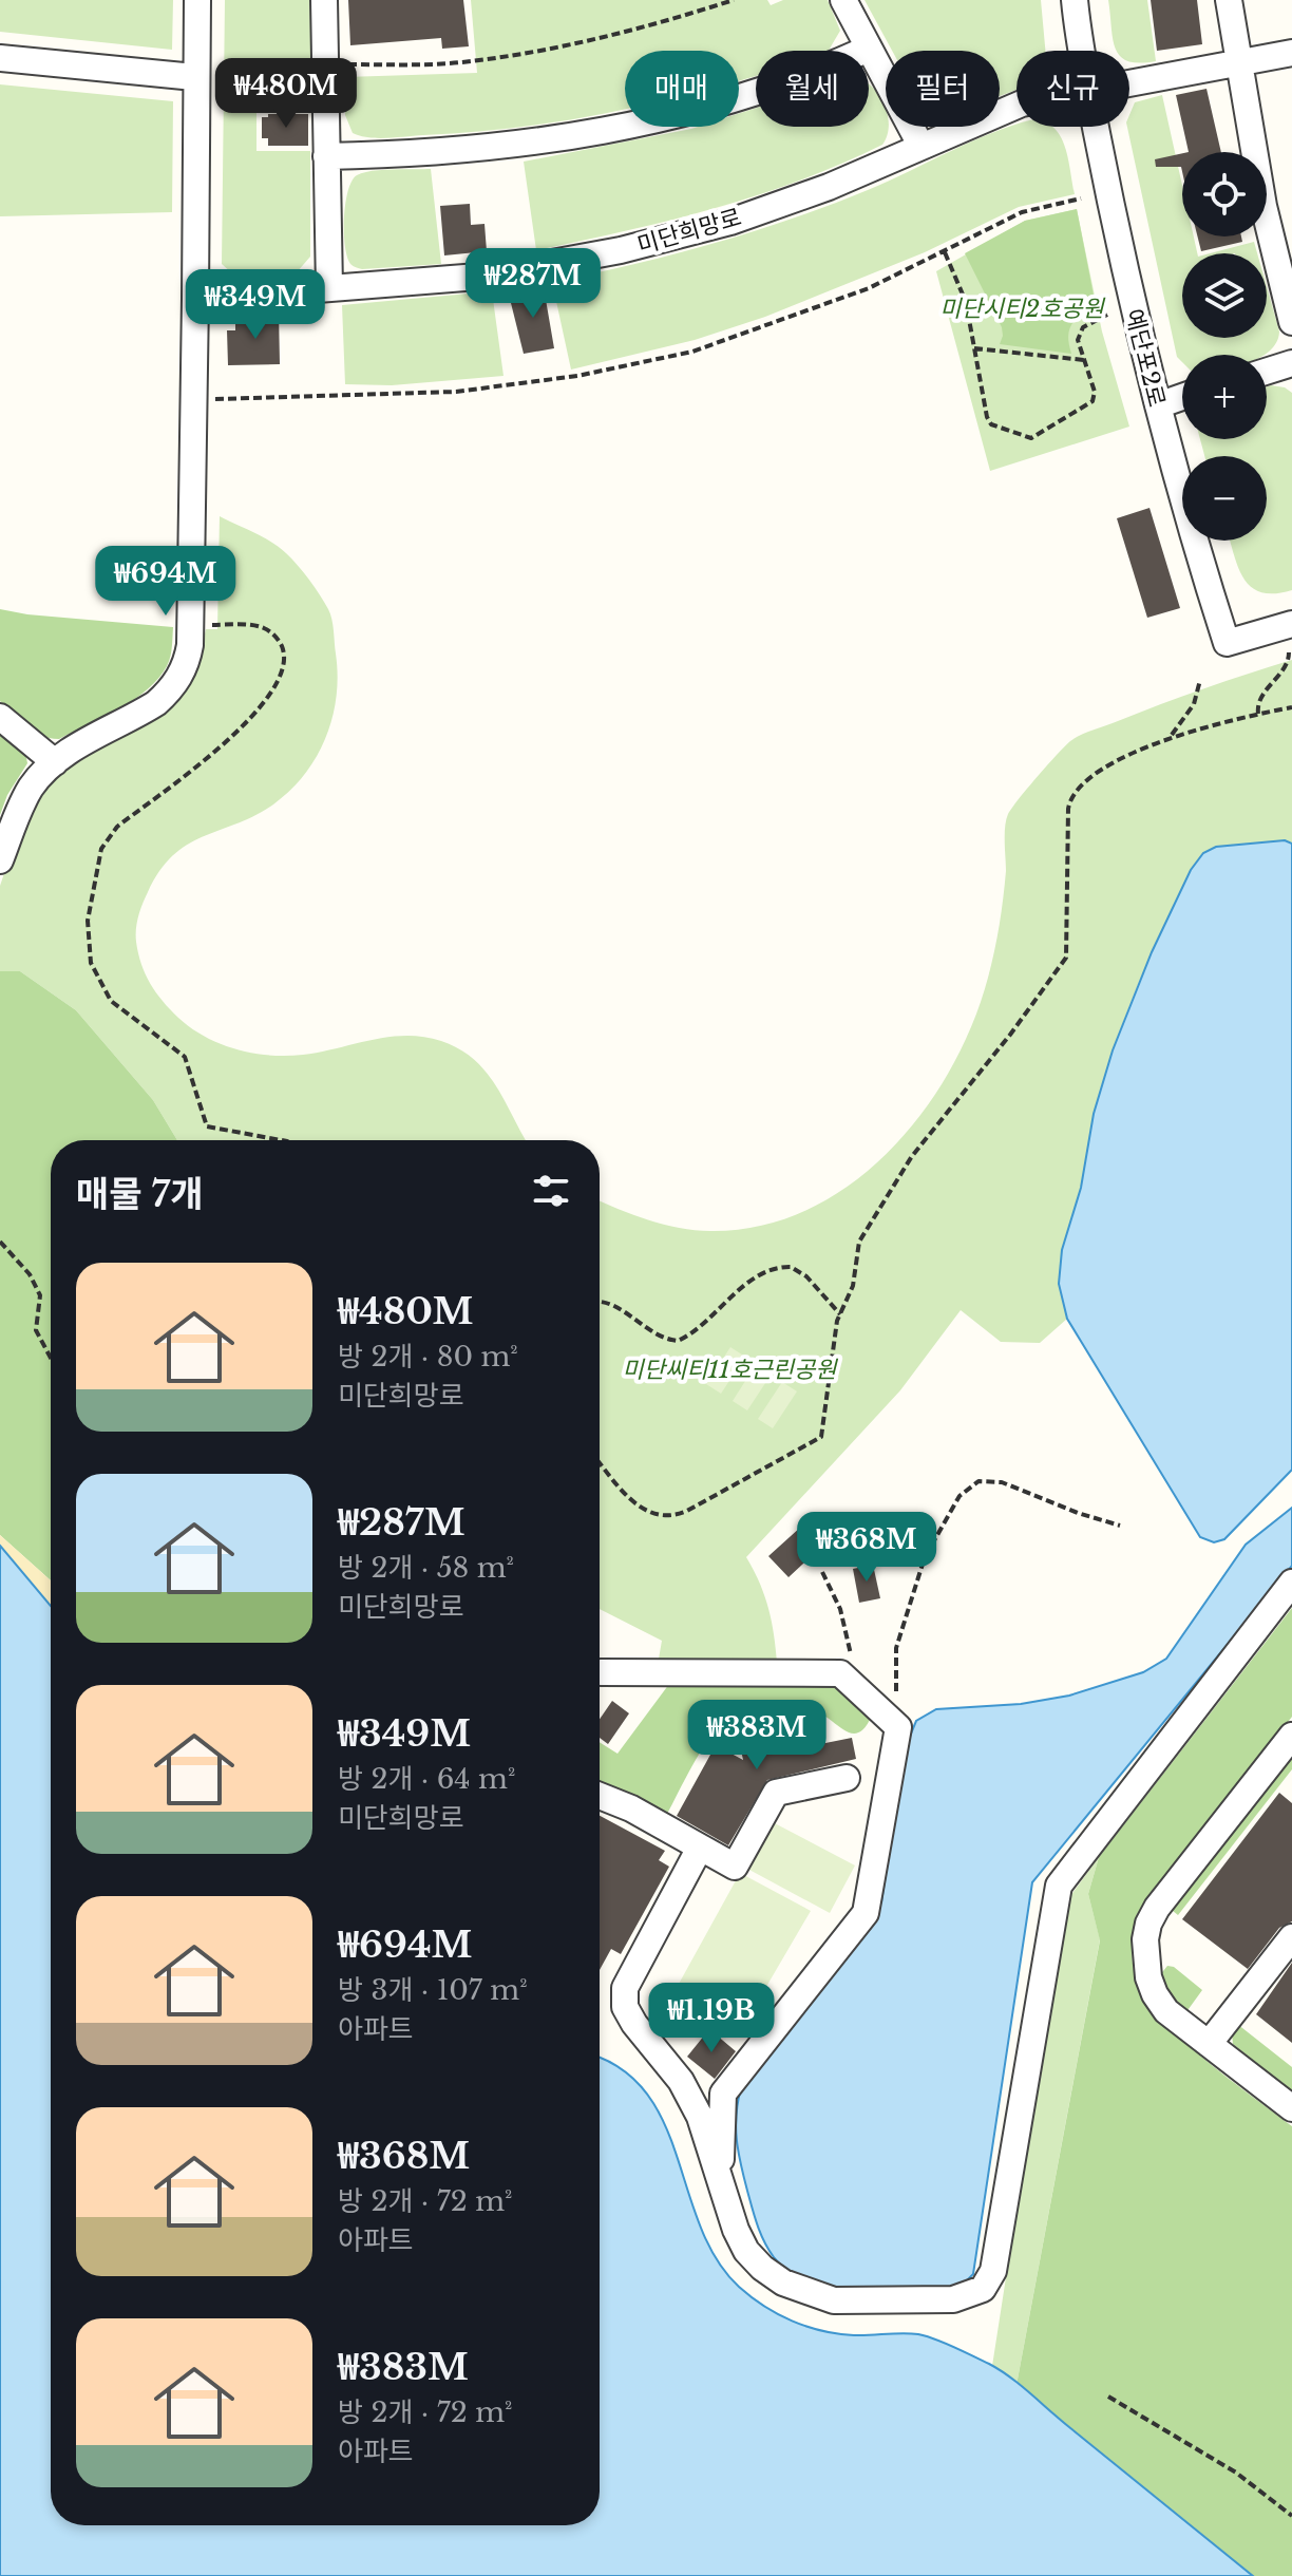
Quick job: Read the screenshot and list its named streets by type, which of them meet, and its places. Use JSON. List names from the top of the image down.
{
  "streets": {
    "street": ["미단희망로", "예단포2로"]
  },
  "parks": ["미단시티2호공원", "미단씨티11호근린공원"],
  "page": {
    "chip": [
      "매매",
      "월세",
      "필터",
      "신규"
    ],
    "price": [
      "₩480M",
      "₩287M",
      "₩349M",
      "₩694M",
      "₩368M",
      "₩383M",
      "₩1.19B"
    ],
    "map_buttons": ["+", "−"],
    "heading": "매물 7개",
    "list": [
      {
        "name": "₩480M",
        "note": "방 2개 · 80 m² · 미단희망로"
      },
      {
        "name": "₩287M",
        "note": "방 2개 · 58 m² · 미단희망로"
      },
      {
        "name": "₩349M",
        "note": "방 2개 · 64 m² · 미단희망로"
      },
      {
        "name": "₩694M",
        "note": "방 3개 · 107 m² · 아파트"
      },
      {
        "name": "₩368M",
        "note": "방 2개 · 72 m² · 아파트"
      },
      {
        "name": "₩383M",
        "note": "방 2개 · 72 m² · 아파트"
      }
    ]
  }
}
